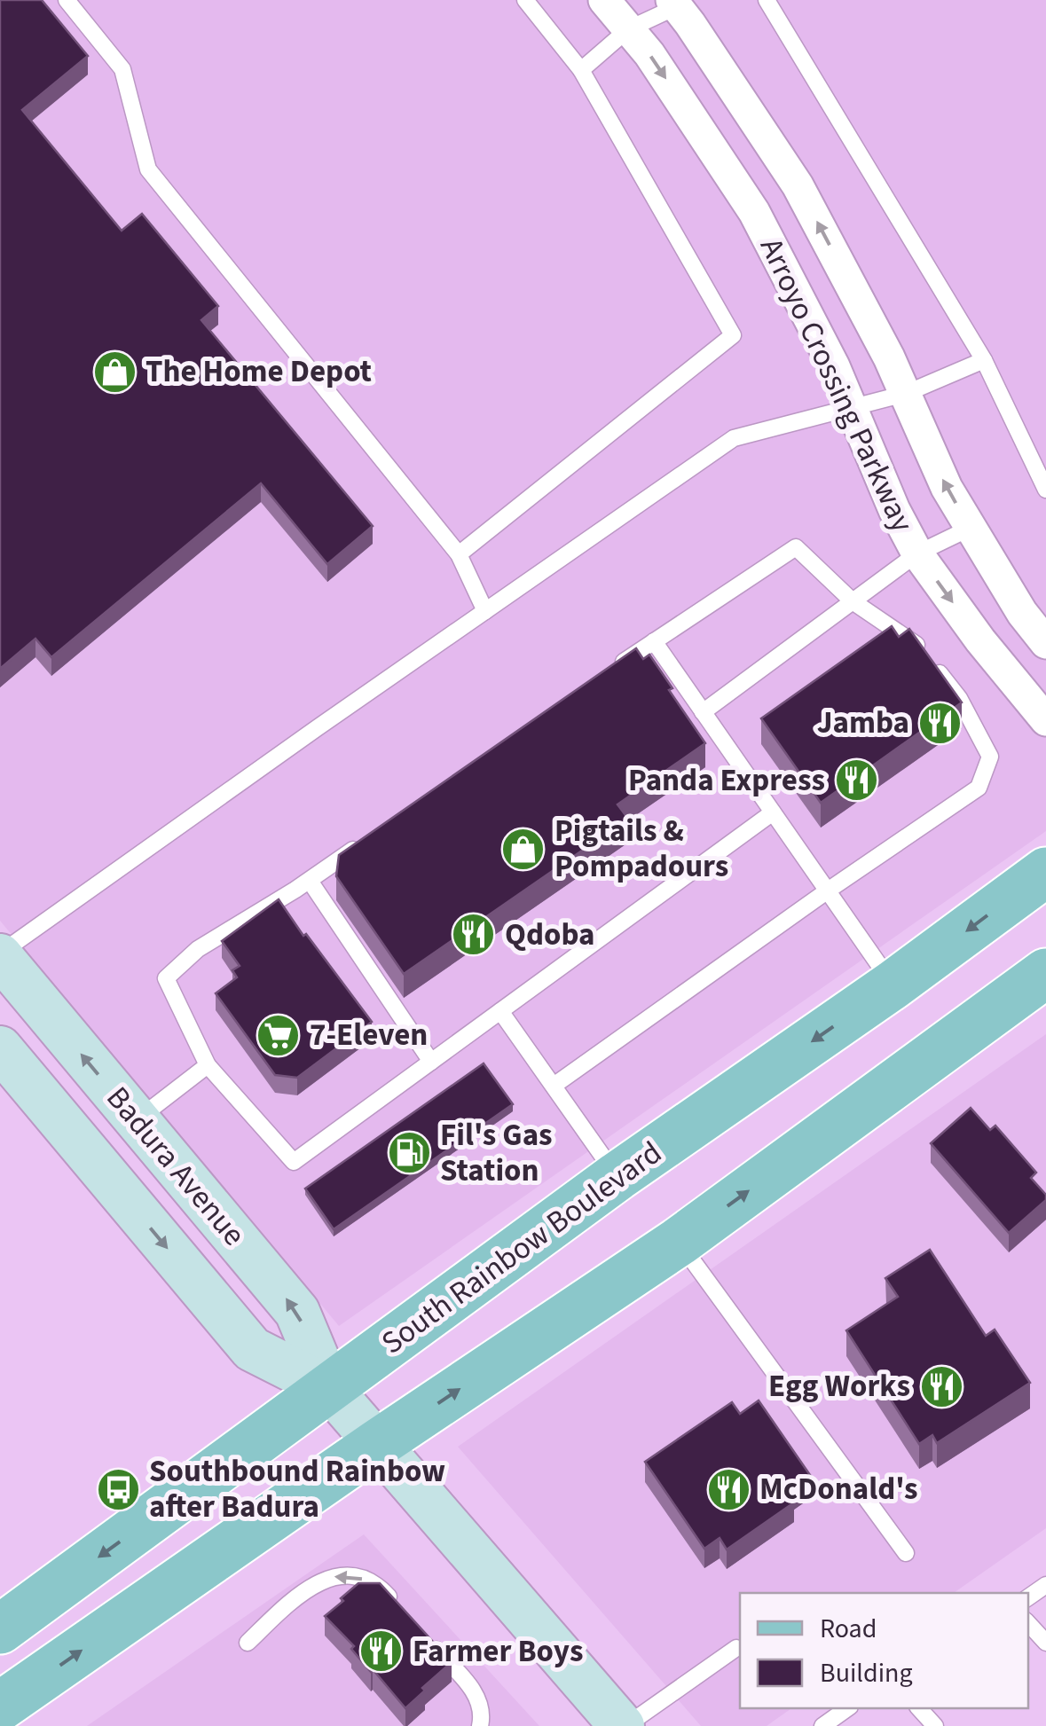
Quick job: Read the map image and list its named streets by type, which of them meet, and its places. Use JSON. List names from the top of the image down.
{
  "streets": {
    "main road": ["Badura Avenue", "South Rainbow Boulevard"],
    "street": ["Arroyo Crossing Parkway"]
  },
  "crossings": [
    ["Badura Avenue", "South Rainbow Boulevard"]
  ],
  "places": {
    "shop": ["The Home Depot", "Pigtails & Pompadours"],
    "restaurant": [
      "Jamba",
      "Panda Express",
      "Qdoba",
      "Egg Works",
      "McDonald's",
      "Farmer Boys"
    ],
    "supermarket": ["7-Eleven"],
    "fuel station": ["Fil's Gas Station"],
    "bus stop": ["Southbound Rainbow after Badura"]
  },
  "legend": ["Road", "Building"]
}
